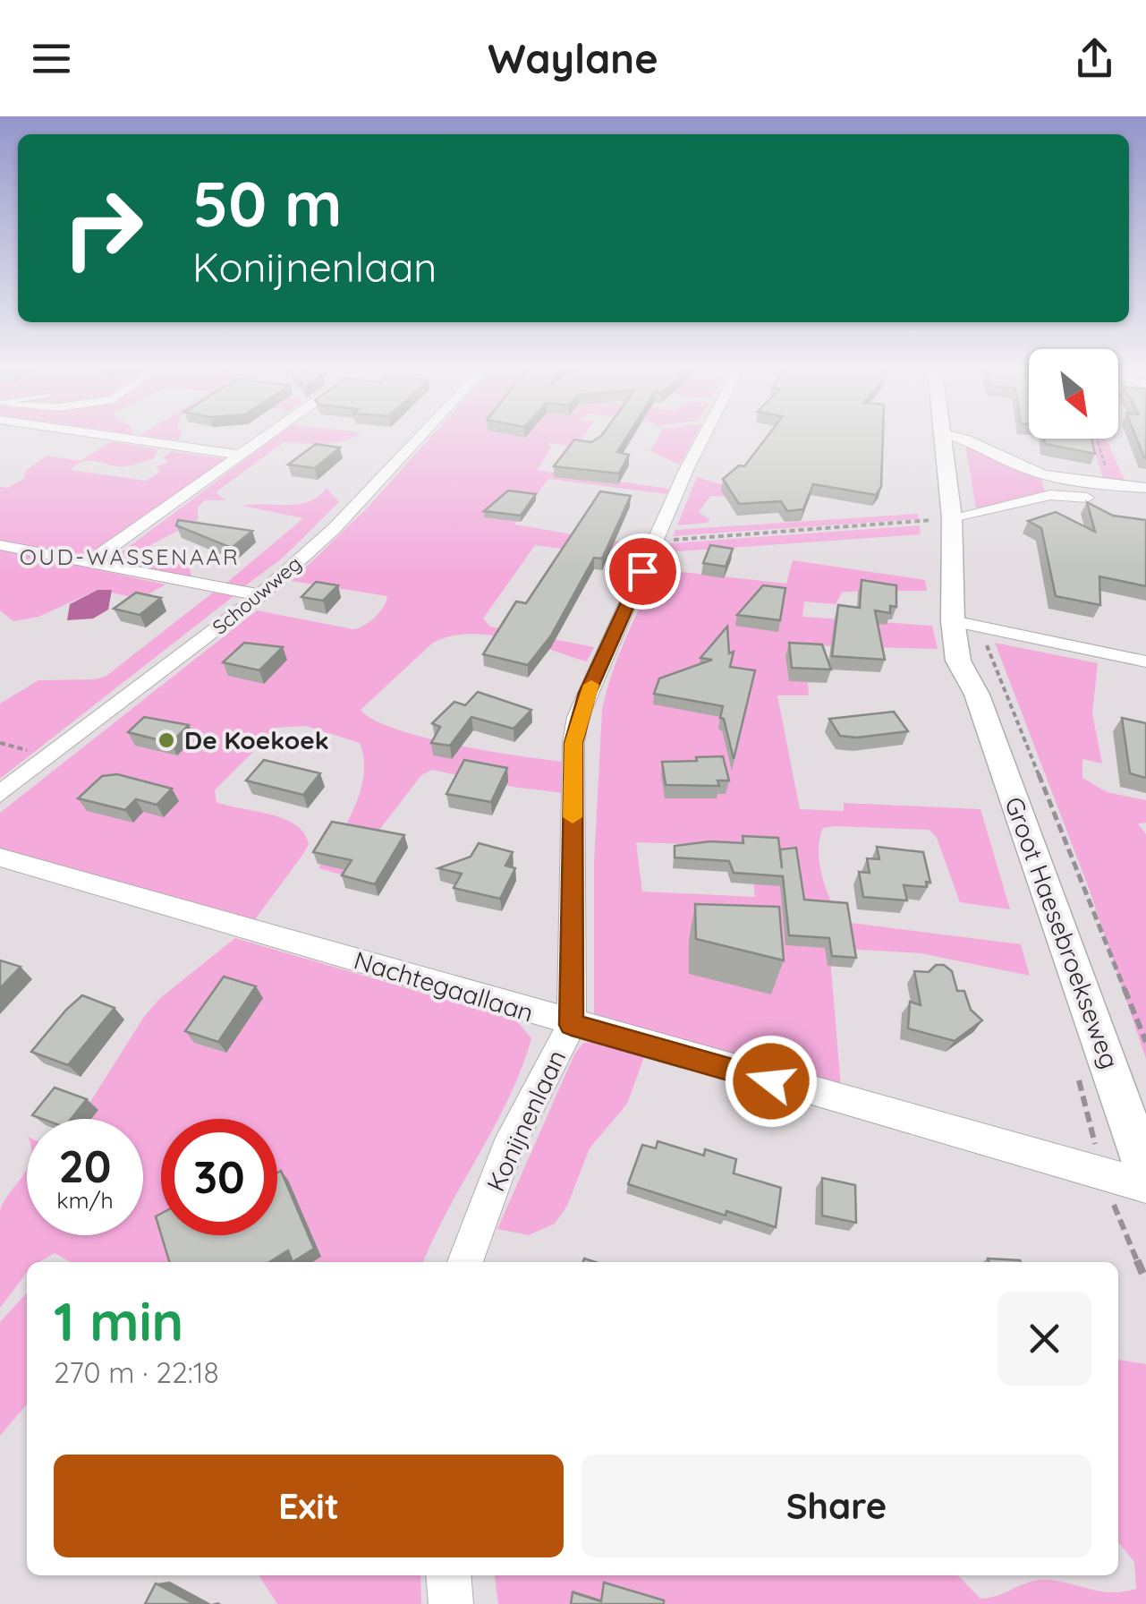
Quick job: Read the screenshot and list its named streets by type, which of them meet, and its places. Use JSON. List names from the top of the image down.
{
  "streets": {
    "street": [
      "Schouwweg",
      "Groot Haesebroekseweg",
      "Nachtegaallaan",
      "Konijnenlaan"
    ]
  },
  "crossings": [
    ["Nachtegaallaan", "Konijnenlaan"]
  ],
  "districts": ["OUD-WASSENAAR"],
  "places": ["De Koekoek"],
  "north": "bottom right",
  "page": {
    "header": "Waylane",
    "turn": ["50 m", "Konijnenlaan"],
    "speed": "20 km/h",
    "limit": "30",
    "heading": ["1 min", "270 m · 22:18"],
    "buttons": ["Exit", "Share"]
  }
}
